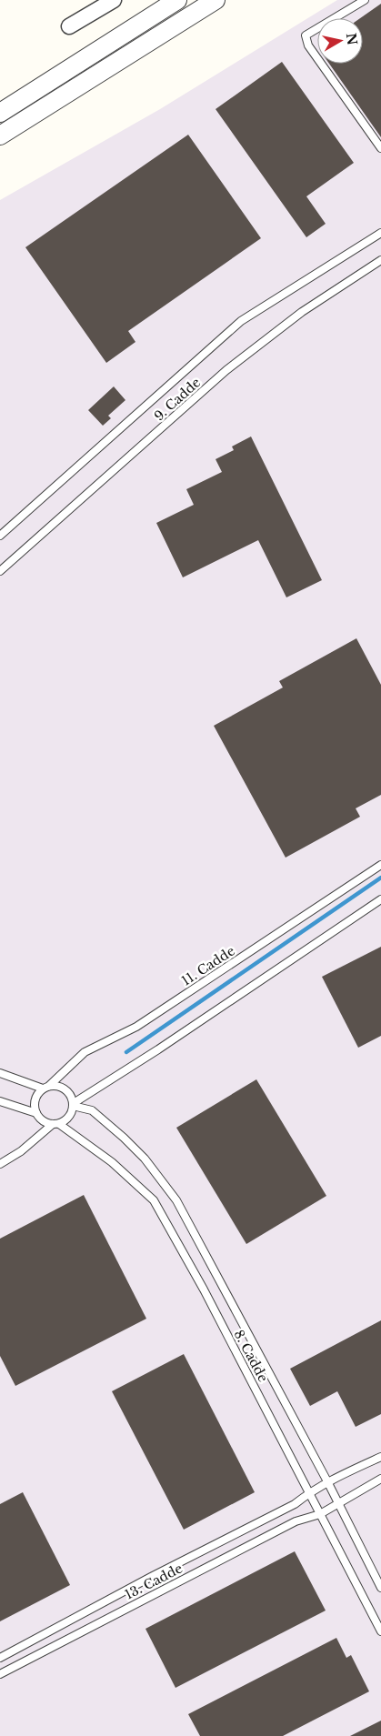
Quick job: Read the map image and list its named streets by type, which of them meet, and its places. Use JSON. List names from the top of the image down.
{
  "streets": {
    "lane": [
      "9. Cadde",
      "11. Cadde",
      "8. Cadde",
      "13. Cadde"
    ]
  },
  "crossings": [
    ["11. Cadde", "8. Cadde"],
    ["8. Cadde", "13. Cadde"]
  ],
  "north": "right"
}
